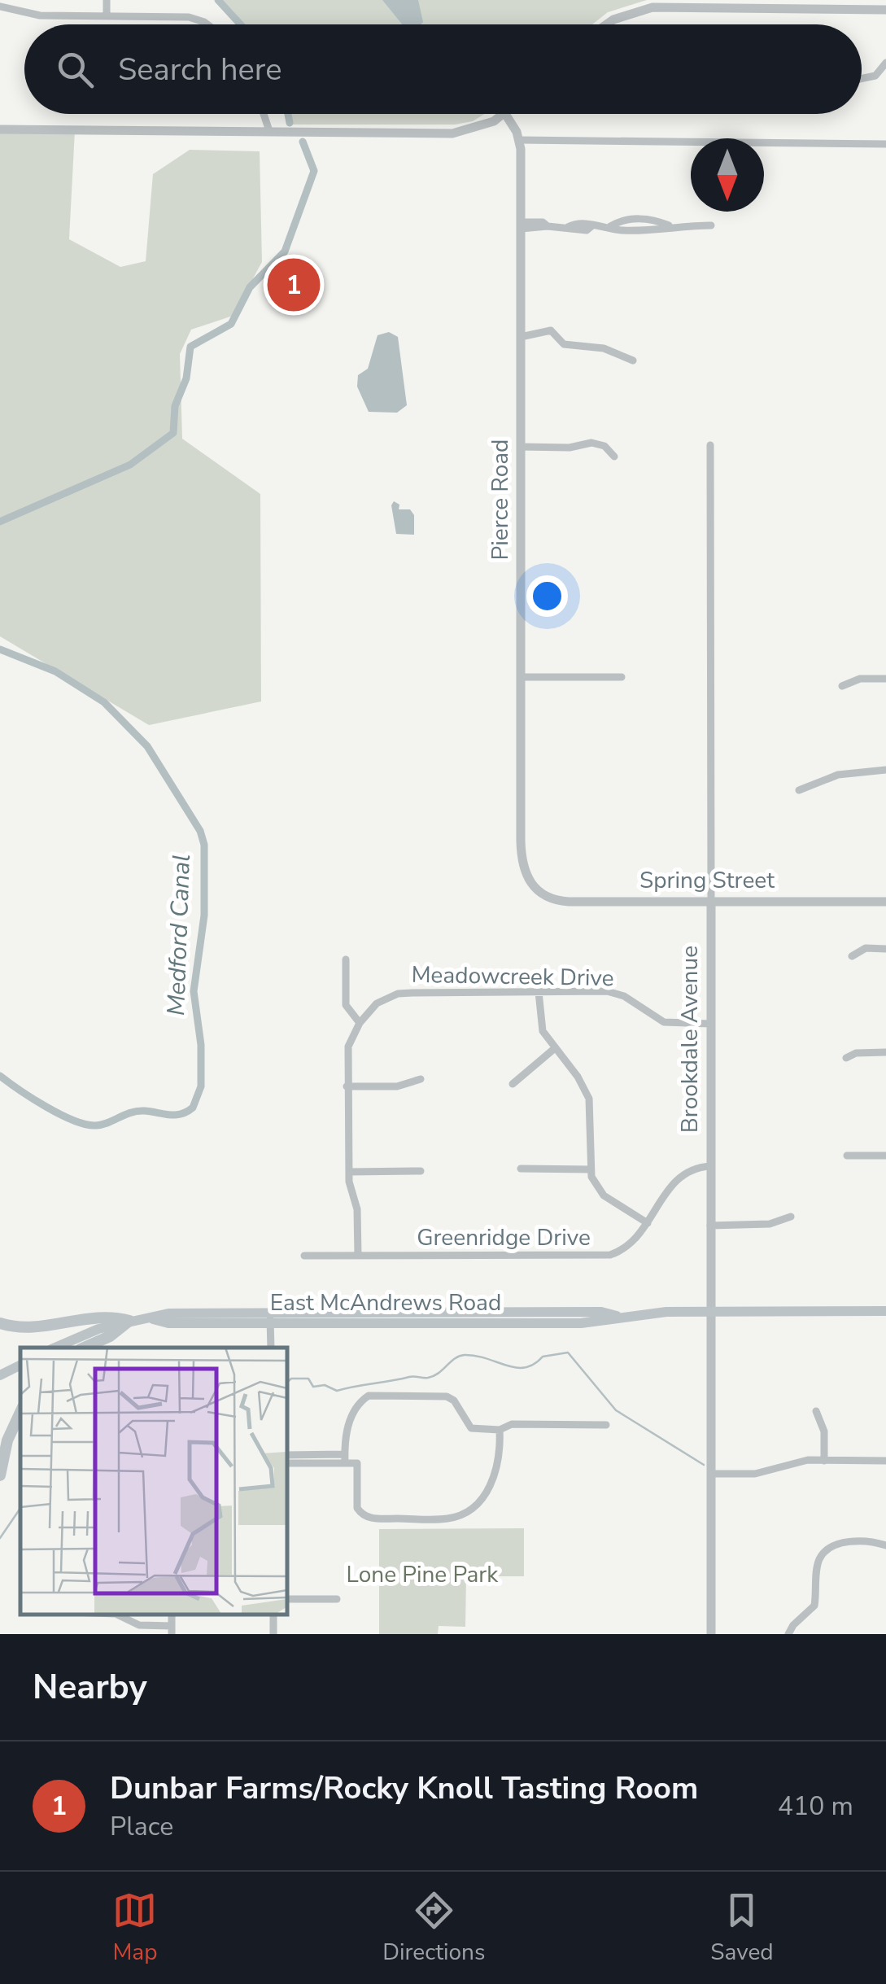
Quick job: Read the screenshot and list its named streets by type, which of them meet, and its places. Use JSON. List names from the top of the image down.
{
  "streets": {
    "main road": ["East McAndrews Road"],
    "street": [
      "Pierce Road",
      "Spring Street",
      "Meadowcreek Drive",
      "Brookdale Avenue",
      "Greenridge Drive"
    ]
  },
  "crossings": [
    ["Pierce Road", "Spring Street"],
    ["Spring Street", "Brookdale Avenue"],
    ["Meadowcreek Drive", "Brookdale Avenue"],
    ["Brookdale Avenue", "Greenridge Drive"],
    ["Brookdale Avenue", "East McAndrews Road"]
  ],
  "water": ["Medford Canal"],
  "parks": ["Lone Pine Park"],
  "north": "bottom",
  "page": {
    "search": "Search here",
    "pins": "1",
    "heading": "Nearby",
    "list": [
      {
        "mark": "1",
        "name": "Dunbar Farms/Rocky Knoll Tasting Room",
        "note": "Place",
        "value": "410 m"
      }
    ],
    "nav": ["Map", "Directions", "Saved"]
  }
}
